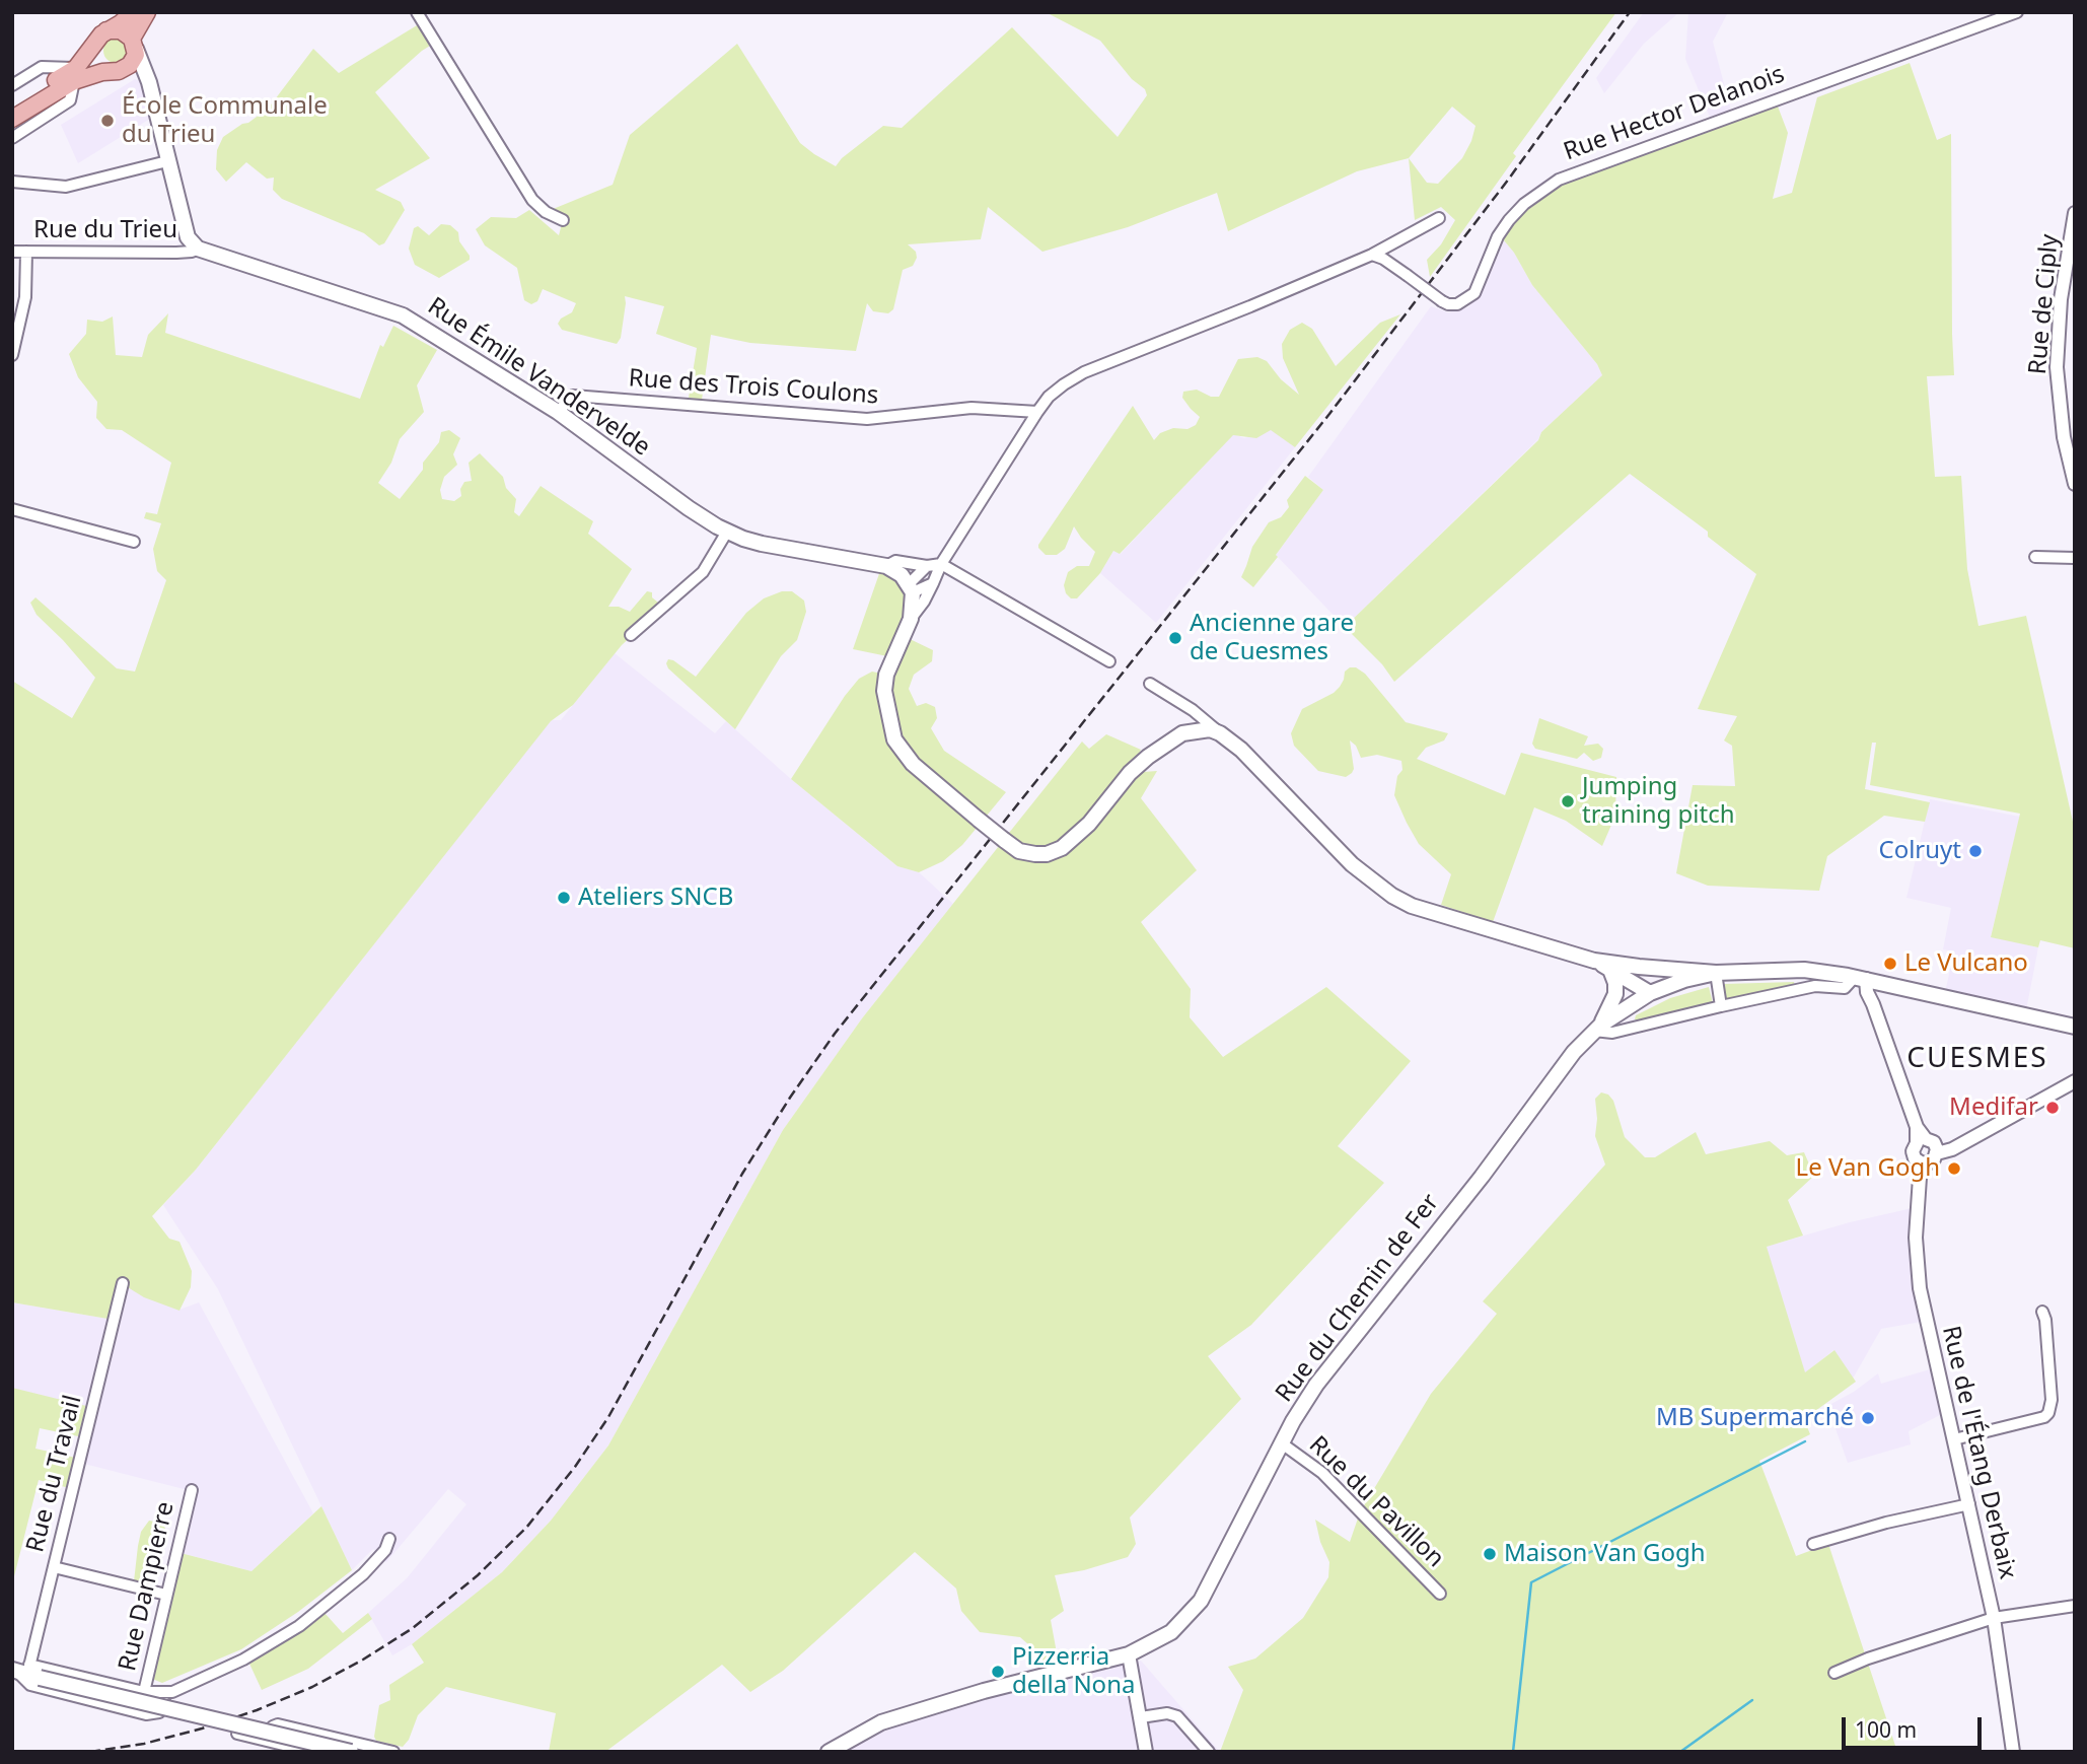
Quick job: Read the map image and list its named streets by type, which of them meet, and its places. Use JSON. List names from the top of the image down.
{
  "streets": {
    "main road": ["Rue Émile Vandervelde", "Rue du Chemin de Fer"],
    "street": [
      "Rue Hector Delanois",
      "Rue du Trieu",
      "Rue de Ciply",
      "Rue des Trois Coulons",
      "Rue de l'Étang Derbaix",
      "Rue du Travail",
      "Rue du Pavillon",
      "Rue Dampierre"
    ]
  },
  "crossings": [
    ["Rue du Trieu", "Rue Émile Vandervelde"],
    ["Rue Émile Vandervelde", "Rue des Trois Coulons"],
    ["Rue du Chemin de Fer", "Rue du Pavillon"]
  ],
  "districts": ["CUESMES"],
  "places": [
    "École Communale du Trieu",
    "Ancienne gare de Cuesmes",
    "Jumping training pitch",
    "Colruyt",
    "Ateliers SNCB",
    "Le Vulcano",
    "Medifar",
    "Le Van Gogh",
    "MB Supermarché",
    "Maison Van Gogh",
    "Pizzerria della Nona"
  ],
  "scale_bar": "100 m"
}
